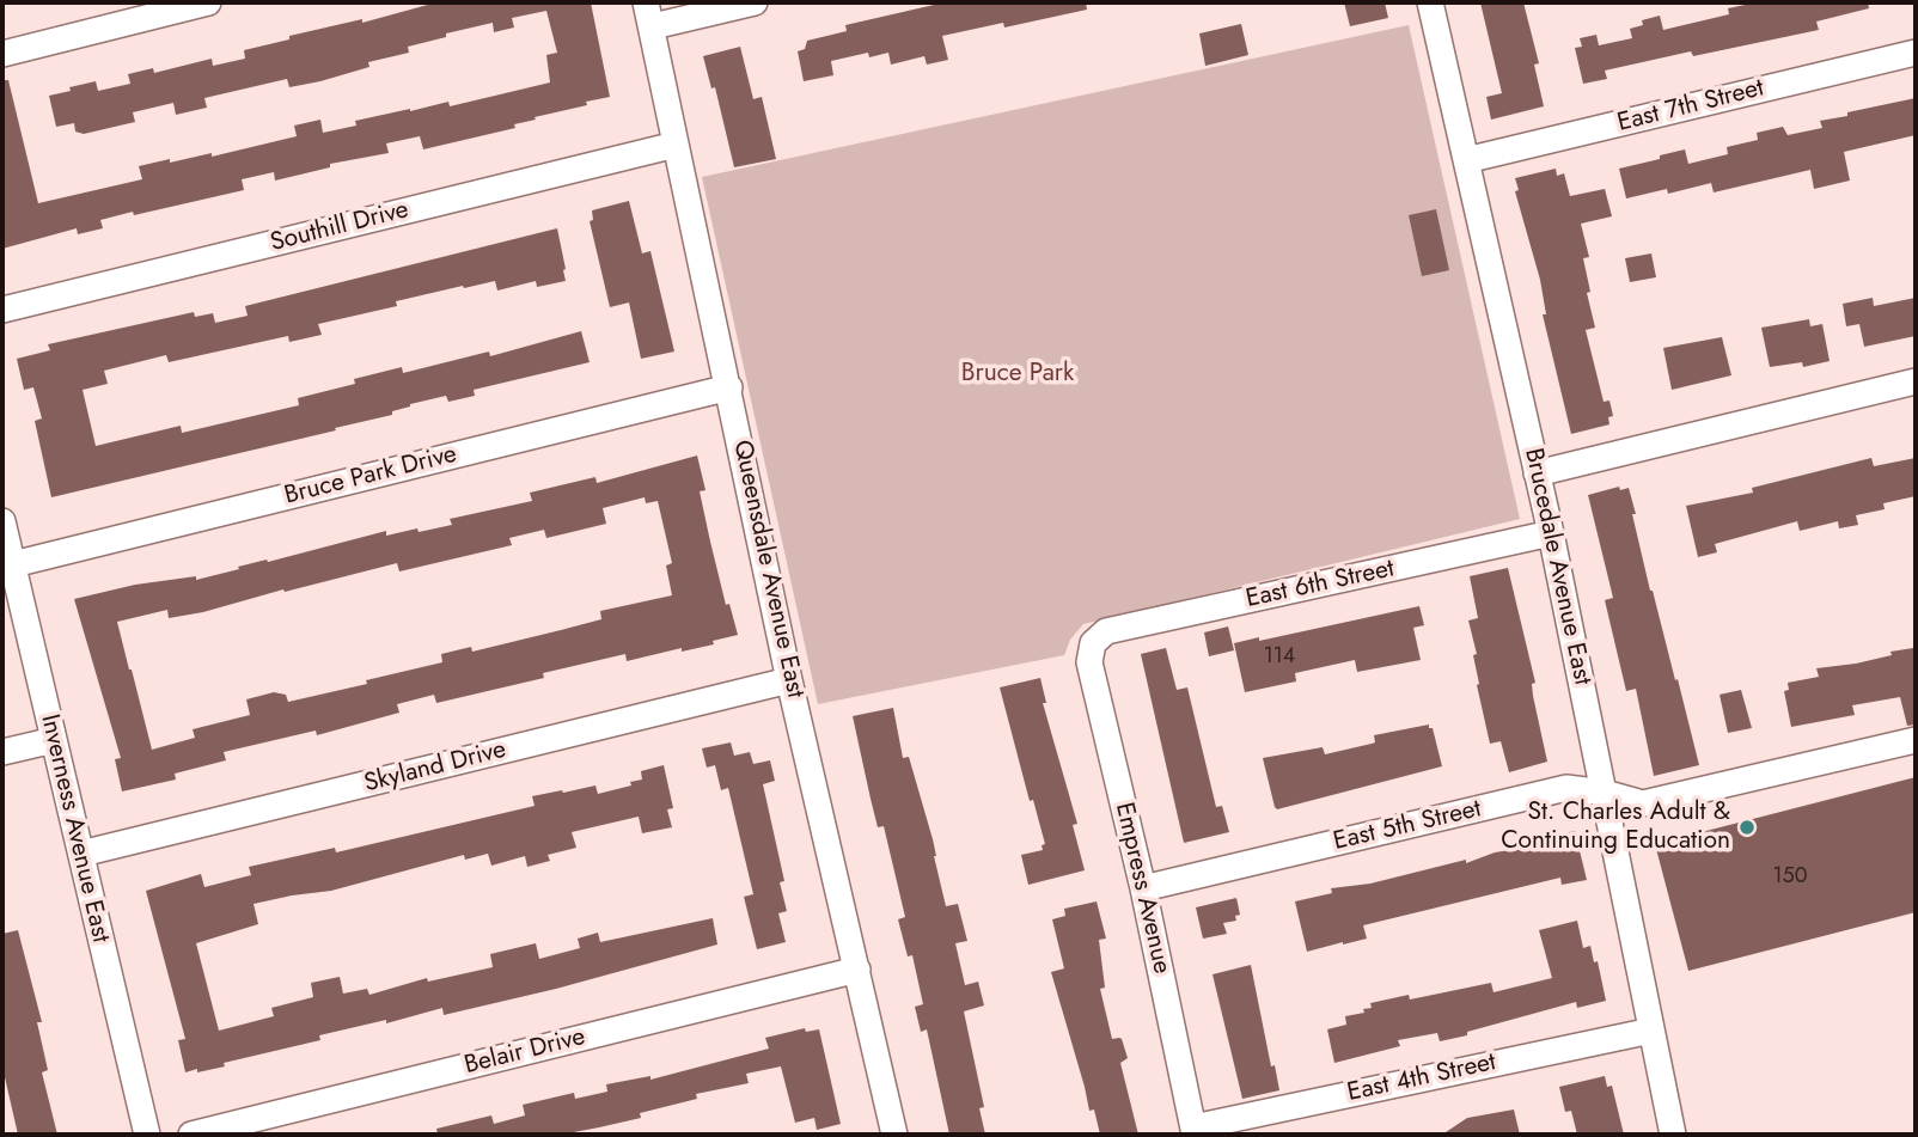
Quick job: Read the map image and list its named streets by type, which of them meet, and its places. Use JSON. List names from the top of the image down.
{
  "streets": {
    "street": [
      "East 7th Street",
      "Southill Drive",
      "Bruce Park Drive",
      "Brucedale Avenue East",
      "Queensdale Avenue East",
      "East 6th Street",
      "Skyland Drive",
      "East 5th Street",
      "Inverness Avenue East",
      "Empress Avenue",
      "Belair Drive",
      "East 4th Street"
    ]
  },
  "crossings": [
    ["East 7th Street", "Brucedale Avenue East"],
    ["Southill Drive", "Queensdale Avenue East"],
    ["Bruce Park Drive", "Queensdale Avenue East"],
    ["Bruce Park Drive", "Inverness Avenue East"],
    ["Brucedale Avenue East", "East 6th Street"],
    ["Brucedale Avenue East", "East 5th Street"],
    ["Brucedale Avenue East", "East 4th Street"],
    ["Queensdale Avenue East", "Skyland Drive"],
    ["Queensdale Avenue East", "Belair Drive"],
    ["East 6th Street", "Empress Avenue"],
    ["Skyland Drive", "Inverness Avenue East"],
    ["East 5th Street", "Empress Avenue"],
    ["Empress Avenue", "East 4th Street"]
  ],
  "parks": ["Bruce Park"],
  "places": ["St. Charles Adult & Continuing Education"],
  "house_numbers": ["114", "150"]
}
